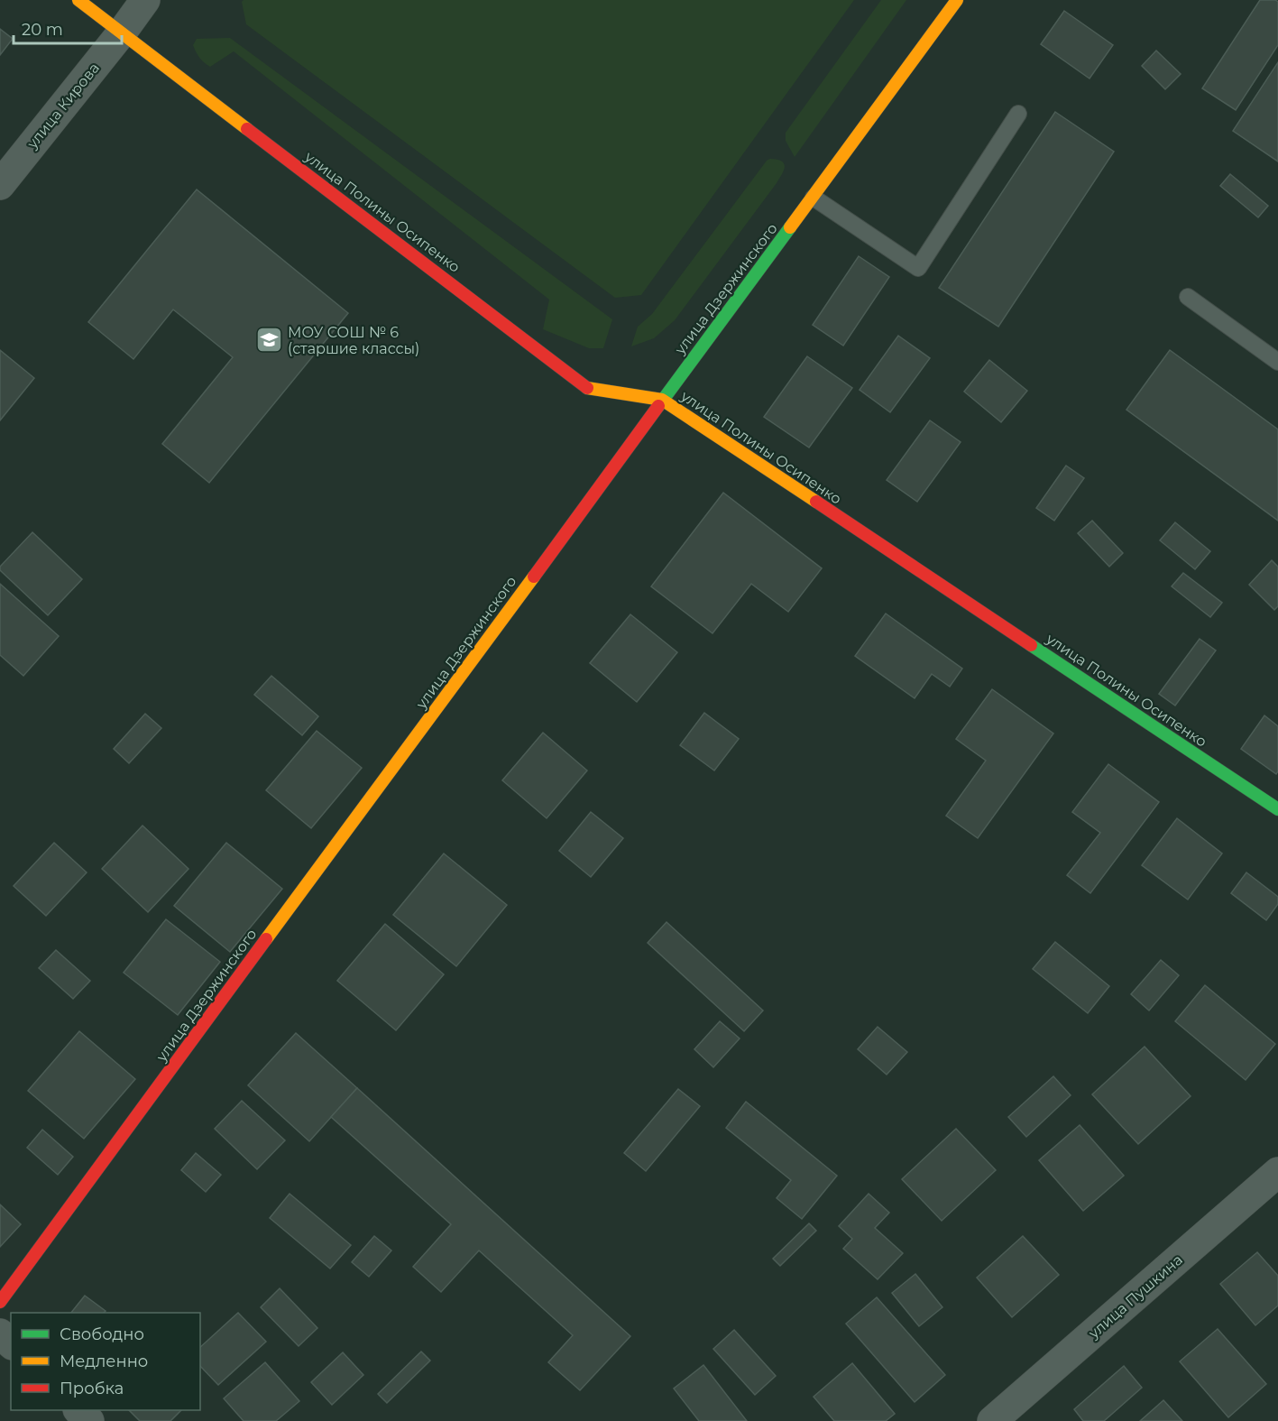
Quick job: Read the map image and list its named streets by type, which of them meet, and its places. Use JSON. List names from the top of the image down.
{
  "streets": {
    "street": [
      "улица Кирова",
      "улица Полины Осипенко",
      "улица Дзержинского",
      "улица Пушкина"
    ]
  },
  "crossings": [
    ["улица Кирова", "улица Полины Осипенко"],
    ["улица Полины Осипенко", "улица Дзержинского"]
  ],
  "places": {
    "school or university": ["МОУ СОШ № 6 (старшие классы)"]
  },
  "legend": ["Свободно", "Медленно", "Пробка"],
  "scale_bar": "20 m"
}
